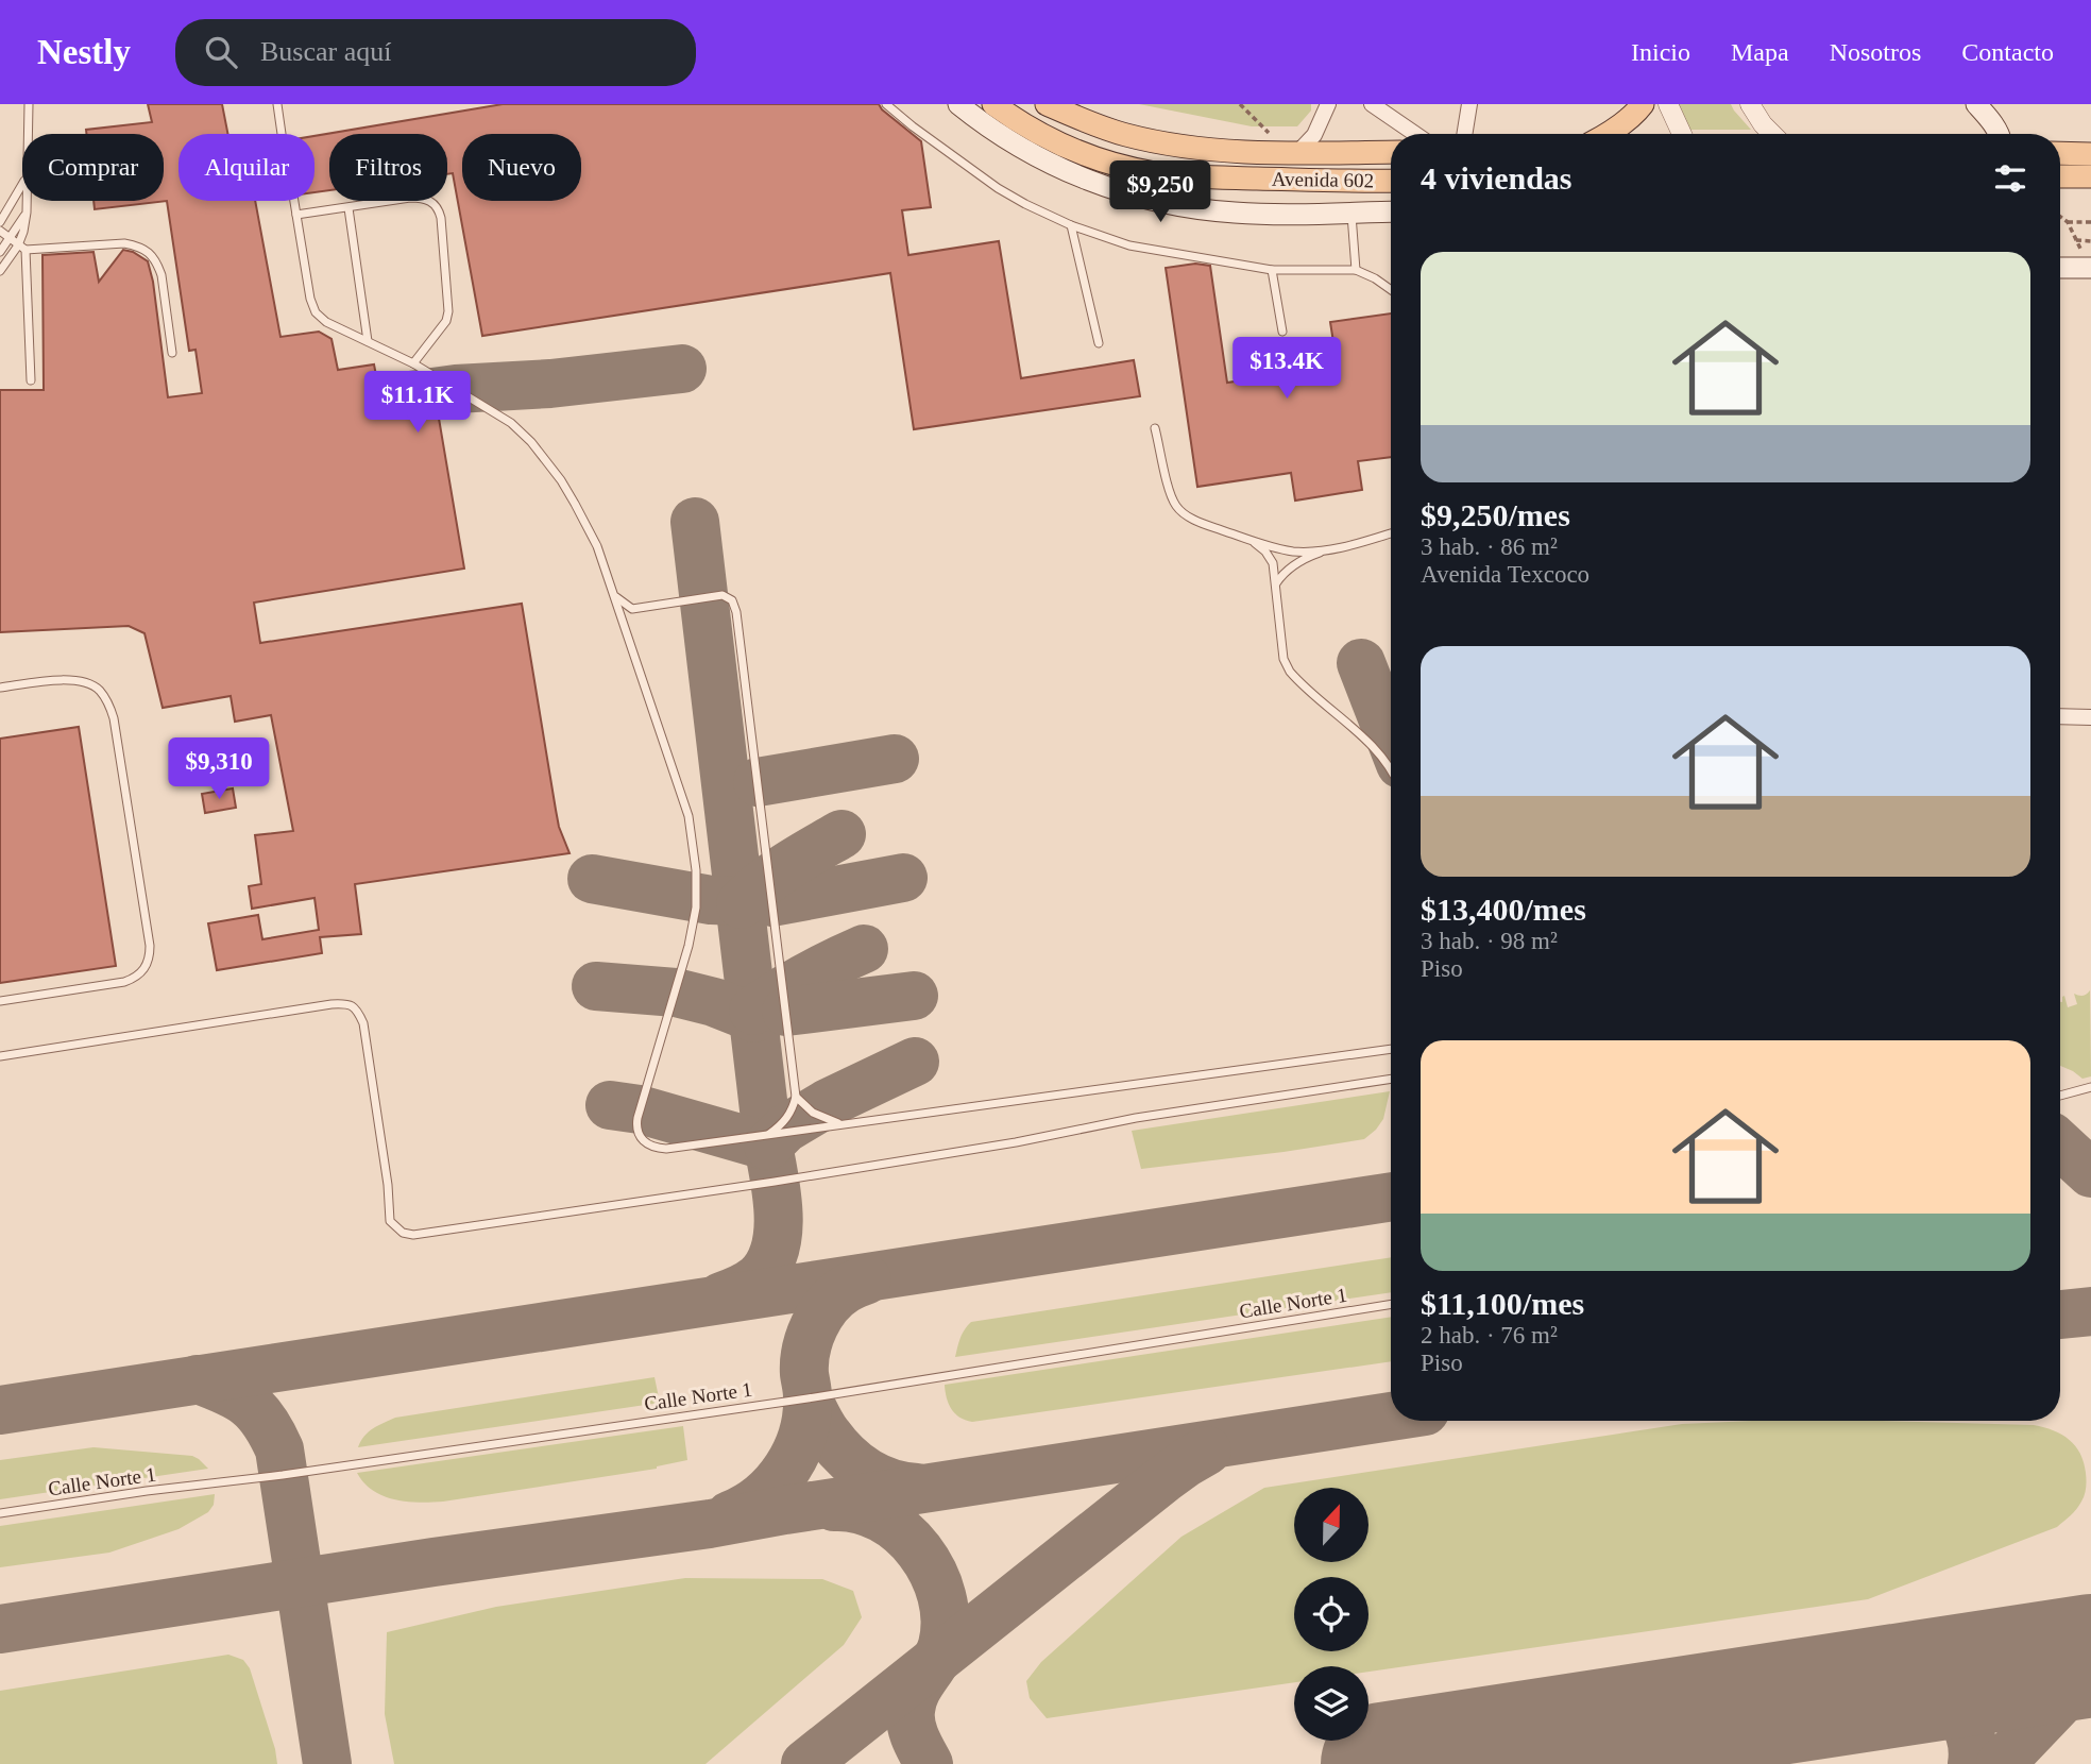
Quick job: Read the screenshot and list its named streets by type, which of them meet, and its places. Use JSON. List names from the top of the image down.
{
  "streets": {
    "main road": ["Avenida 602"],
    "lane": ["Calle Norte 1"]
  },
  "north": "top",
  "page": {
    "header": "Nestly",
    "search": "Buscar aquí",
    "nav": [
      "Inicio",
      "Mapa",
      "Nosotros",
      "Contacto"
    ],
    "chip": [
      "Comprar",
      "Alquilar",
      "Filtros",
      "Nuevo"
    ],
    "heading": "4 viviendas",
    "price": [
      "$9,250",
      "$13.4K",
      "$11.1K",
      "$9,310"
    ],
    "list": [
      {
        "name": "$9,250/mes",
        "note": "3 hab. · 86 m² · Avenida Texcoco"
      },
      {
        "name": "$13,400/mes",
        "note": "3 hab. · 98 m² · Piso"
      },
      {
        "name": "$11,100/mes",
        "note": "2 hab. · 76 m² · Piso"
      }
    ]
  }
}
